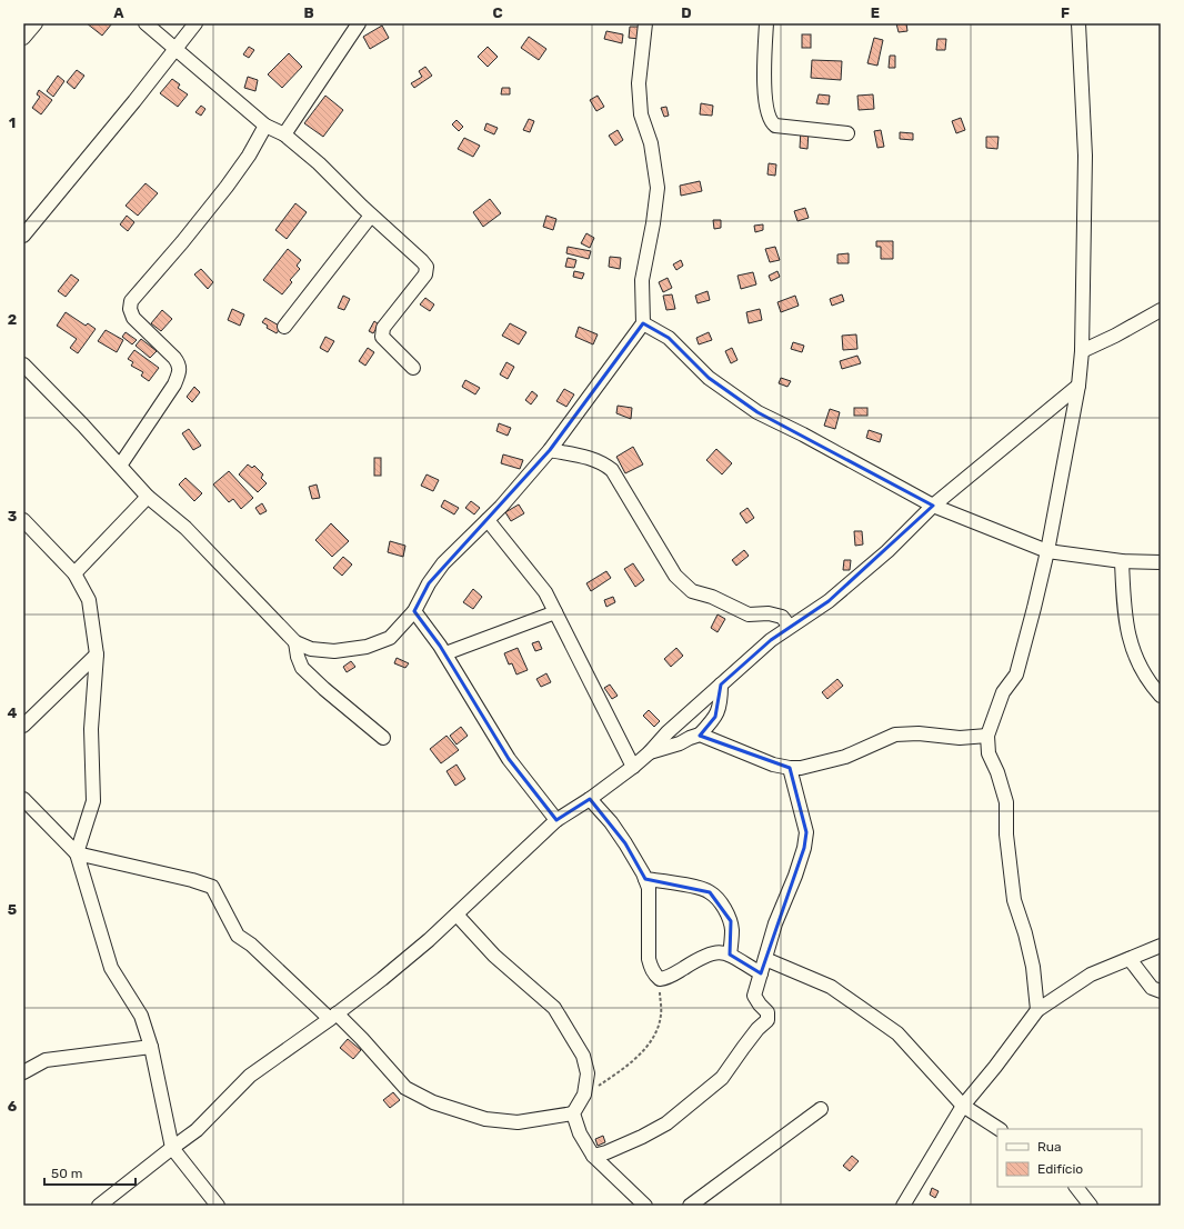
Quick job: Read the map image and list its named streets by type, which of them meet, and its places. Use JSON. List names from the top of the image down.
{
  "legend": ["Rua", "Edifício"],
  "scale_bar": "50 m",
  "grid": {
    "columns": [
      "A",
      "B",
      "C",
      "D",
      "E",
      "F"
    ],
    "rows": [
      "1",
      "2",
      "3",
      "4",
      "5",
      "6"
    ]
  }
}
